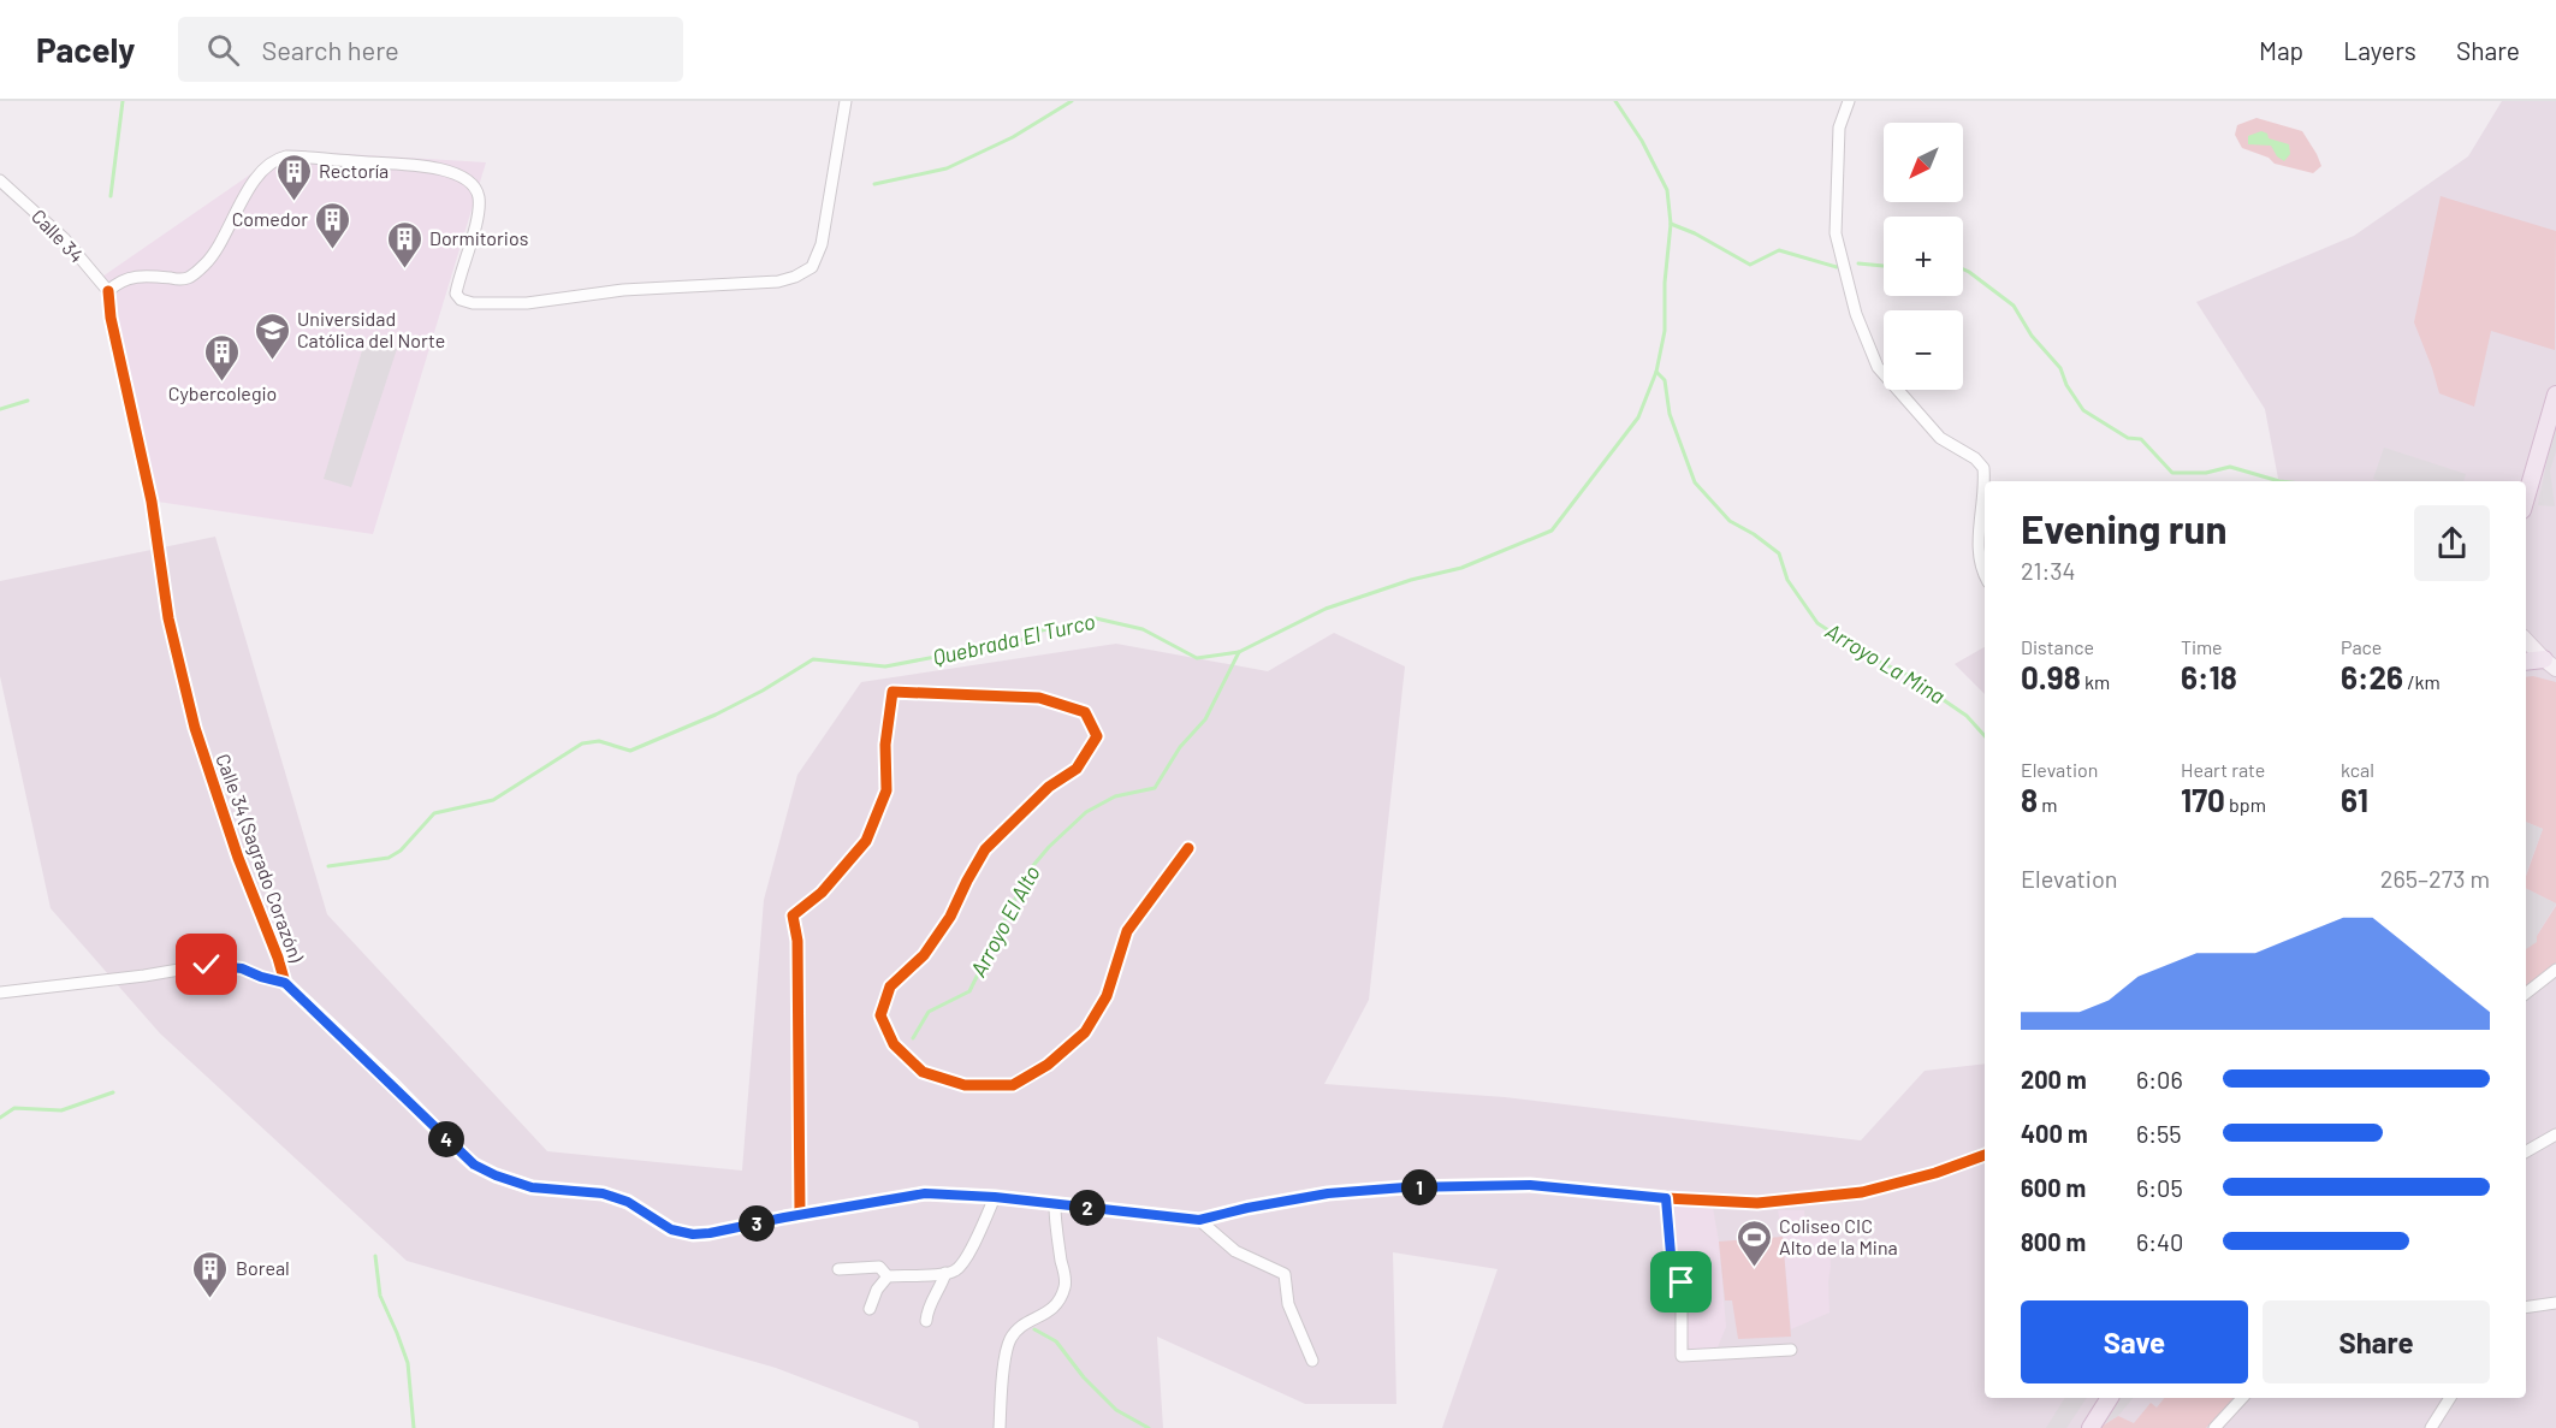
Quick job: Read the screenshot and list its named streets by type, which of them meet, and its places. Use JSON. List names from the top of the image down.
{
  "streets": {
    "street": ["Calle 34", "Calle 34 (Sagrado Corazón)"]
  },
  "crossings": [
    ["Calle 34", "Calle 34 (Sagrado Corazón)"]
  ],
  "water": ["Quebrada El Turco", "Arroyo La Mina", "Arroyo El Alto"],
  "places": {
    "building": [
      "Rectoría",
      "Comedor",
      "Dormitorios",
      "Cybercolegio",
      "Boreal"
    ],
    "school or university": ["Universidad Católica del Norte"],
    "sports": ["Coliseo CIC Alto de la Mina"]
  },
  "north": "bottom left",
  "page": {
    "header": "Pacely",
    "search": "Search here",
    "nav": ["Map", "Layers", "Share"],
    "map_buttons": ["+", "−"],
    "heading": ["Evening run", "21:34"],
    "stats": [
      ["Distance", "0.98 km"],
      ["Time", "6:18"],
      ["Pace", "6:26 /km"],
      ["Elevation", "8 m"],
      ["Heart rate", "170 bpm"],
      ["kcal", "61"]
    ],
    "chart": ["Elevation", "265–273 m"],
    "list": [
      {
        "name": "200 m",
        "note": "6:06"
      },
      {
        "name": "400 m",
        "note": "6:55"
      },
      {
        "name": "600 m",
        "note": "6:05"
      },
      {
        "name": "800 m",
        "note": "6:40"
      }
    ],
    "pins": [
      "4",
      "1",
      "2",
      "3"
    ],
    "buttons": ["Save", "Share"]
  }
}
